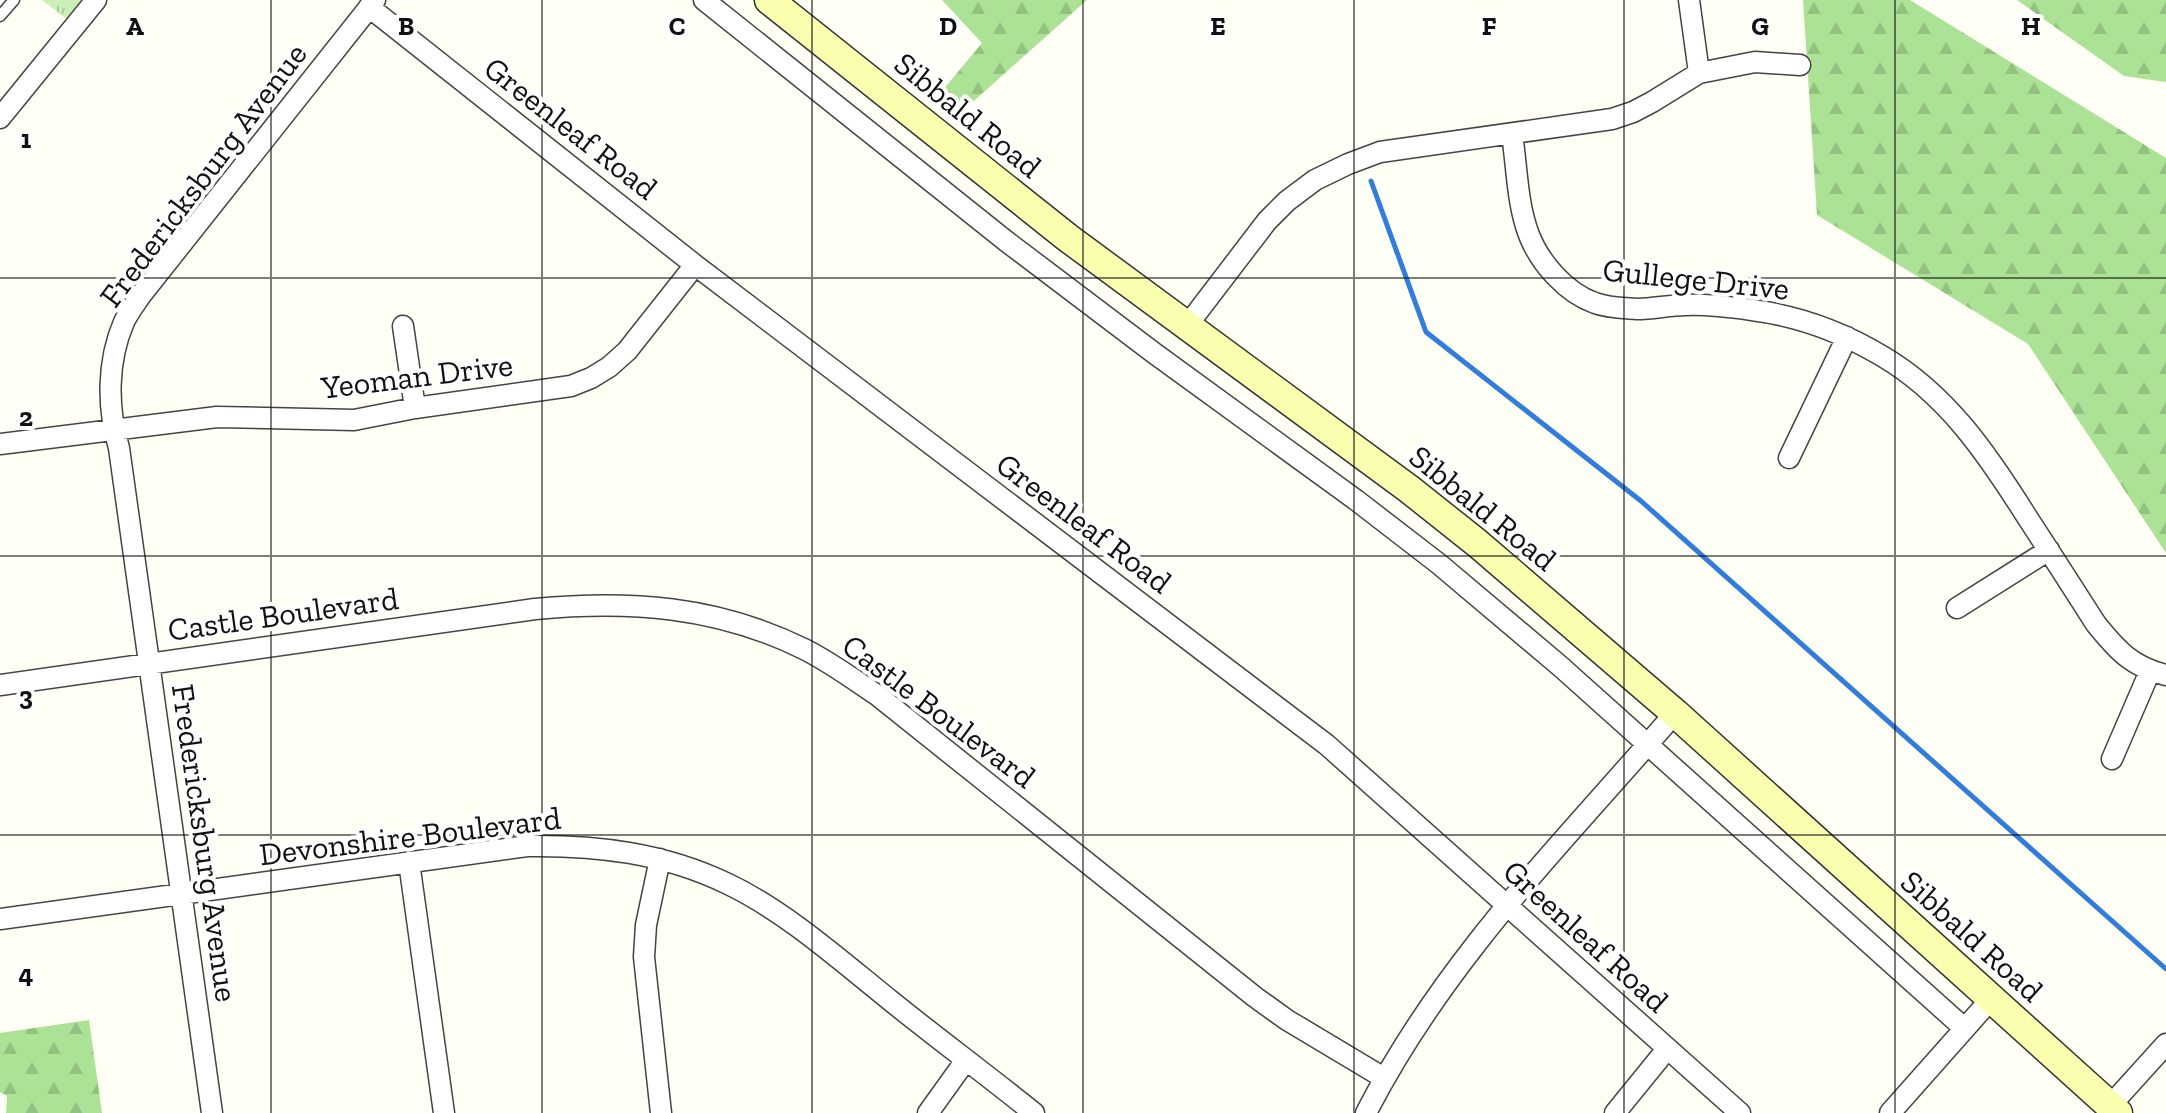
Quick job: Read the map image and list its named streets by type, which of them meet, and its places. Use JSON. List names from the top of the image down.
{
  "streets": {
    "street": [
      "Sibbald Road",
      "Greenleaf Road",
      "Fredericksburg Avenue",
      "Gullege Drive",
      "Yeoman Drive",
      "Castle Boulevard",
      "Devonshire Boulevard"
    ]
  },
  "crossings": [
    ["Greenleaf Road", "Fredericksburg Avenue"],
    ["Greenleaf Road", "Yeoman Drive"],
    ["Fredericksburg Avenue", "Yeoman Drive"],
    ["Fredericksburg Avenue", "Castle Boulevard"],
    ["Fredericksburg Avenue", "Devonshire Boulevard"]
  ],
  "grid": {
    "columns": [
      "A",
      "B",
      "C",
      "D",
      "E",
      "F",
      "G",
      "H"
    ],
    "rows": [
      "1",
      "2",
      "3",
      "4"
    ]
  }
}
